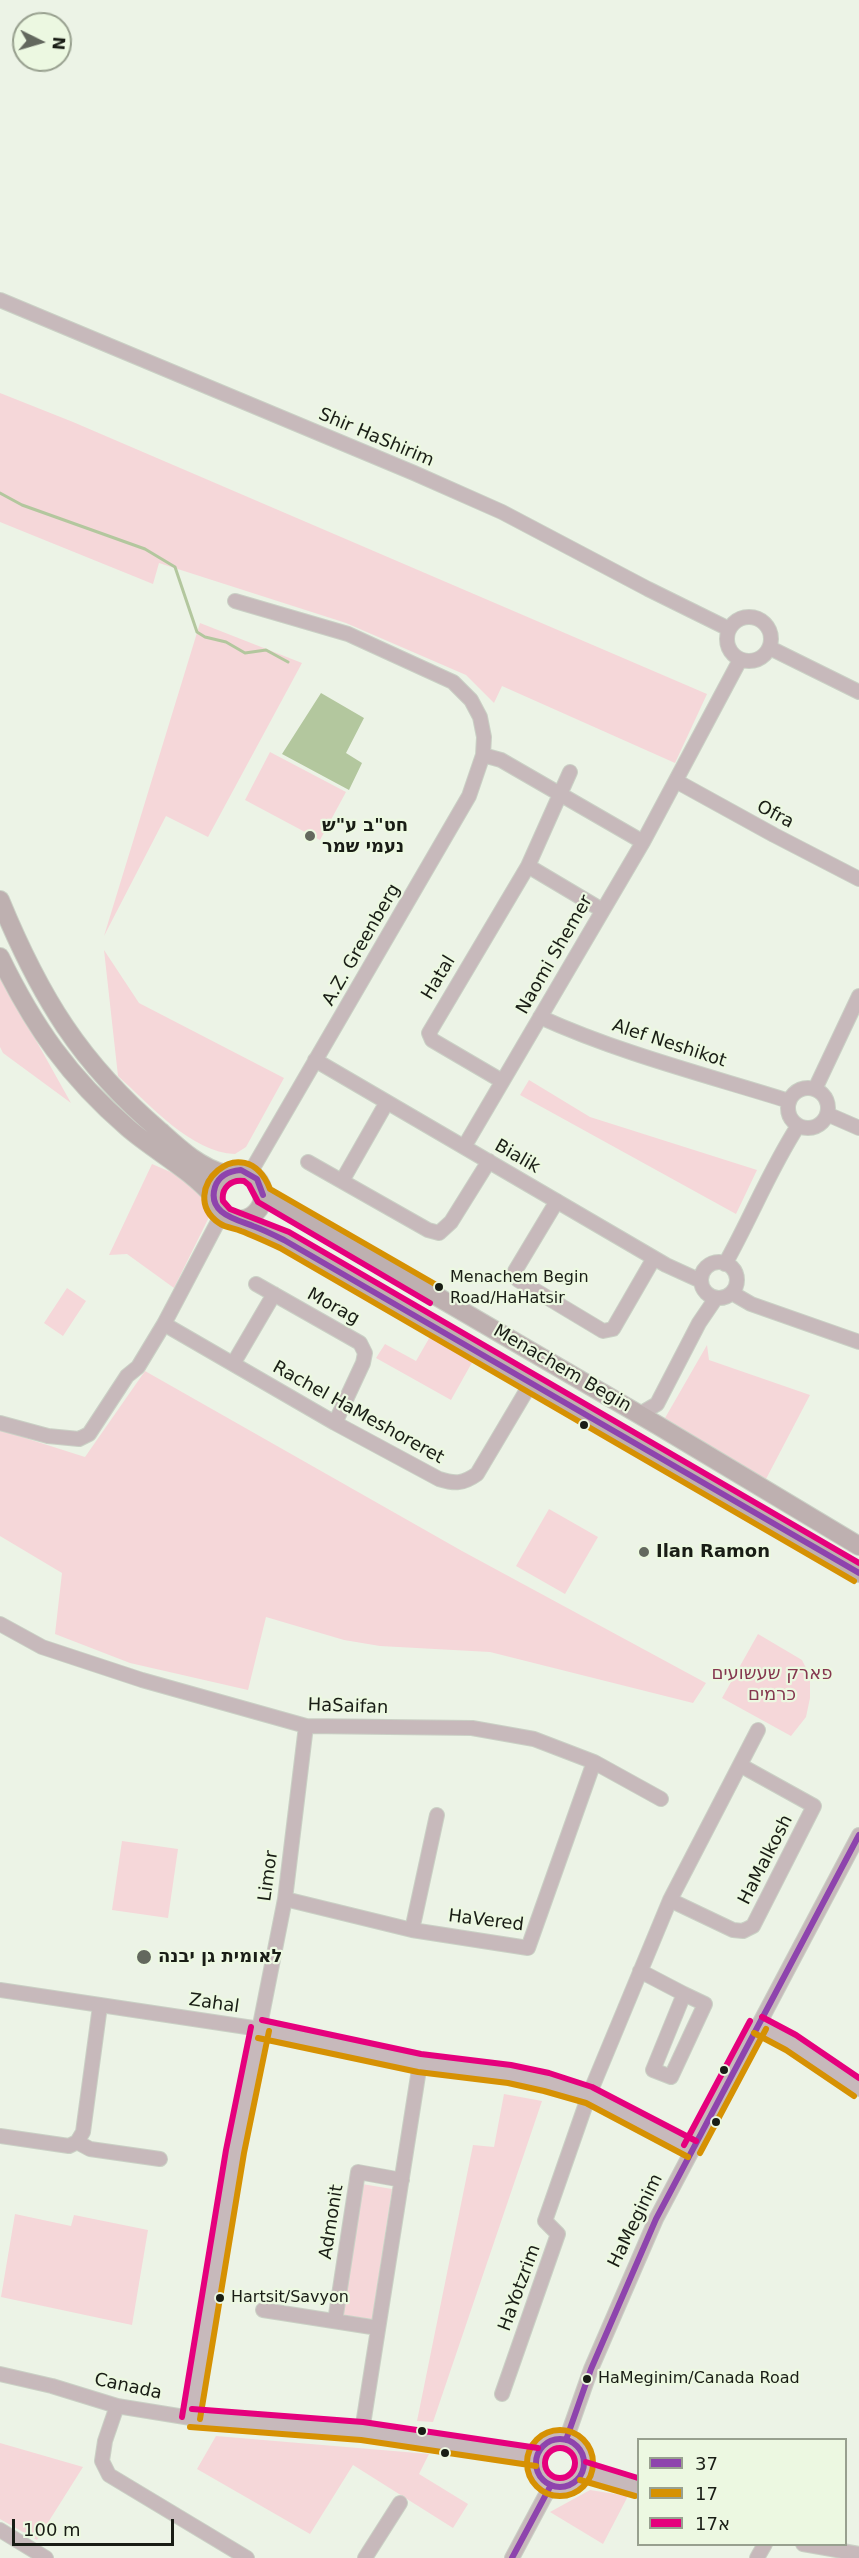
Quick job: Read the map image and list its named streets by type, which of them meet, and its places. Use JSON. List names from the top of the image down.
{
  "streets": {
    "main road": ["Menachem Begin"],
    "street": [
      "Shir HaShirim",
      "Ofra",
      "A.Z. Greenberg",
      "Naomi Shemer",
      "Hatal",
      "Alef Neshikot",
      "Bialik",
      "Morag",
      "Rachel HaMeshoreret",
      "HaSaifan",
      "HaMalkosh",
      "Limor",
      "HaVered",
      "Zahal",
      "HaMeginim",
      "Admonit",
      "HaYotzrim",
      "Canada"
    ]
  },
  "crossings": [
    ["Shir HaShirim", "Naomi Shemer"],
    ["Ofra", "Naomi Shemer"],
    ["A.Z. Greenberg", "Bialik"],
    ["A.Z. Greenberg", "Menachem Begin"],
    ["Naomi Shemer", "Hatal"],
    ["Naomi Shemer", "Alef Neshikot"],
    ["Naomi Shemer", "Bialik"],
    ["Morag", "Rachel HaMeshoreret"],
    ["Menachem Begin", "Rachel HaMeshoreret"],
    ["HaSaifan", "Limor"],
    ["HaSaifan", "HaVered"],
    ["Limor", "HaVered"],
    ["Limor", "Zahal"],
    ["Limor", "Canada"],
    ["Zahal", "HaMeginim"],
    ["Zahal", "HaYotzrim"],
    ["HaMeginim", "Canada"]
  ],
  "parks": ["פארק שעשועים כרמים"],
  "places": [
    "חט\"ב ע\"ש נעמי שמר",
    "Menachem Begin Road/HaHatsir",
    "Ilan Ramon",
    "לאומית גן יבנה",
    "Hartsit/Savyon",
    "HaMeginim/Canada Road"
  ],
  "lines": ["transit line 17", "transit line 37", "transit line 17א"],
  "legend": ["37", "17", "17א"],
  "scale_bar": "100 m",
  "north": "right"
}
